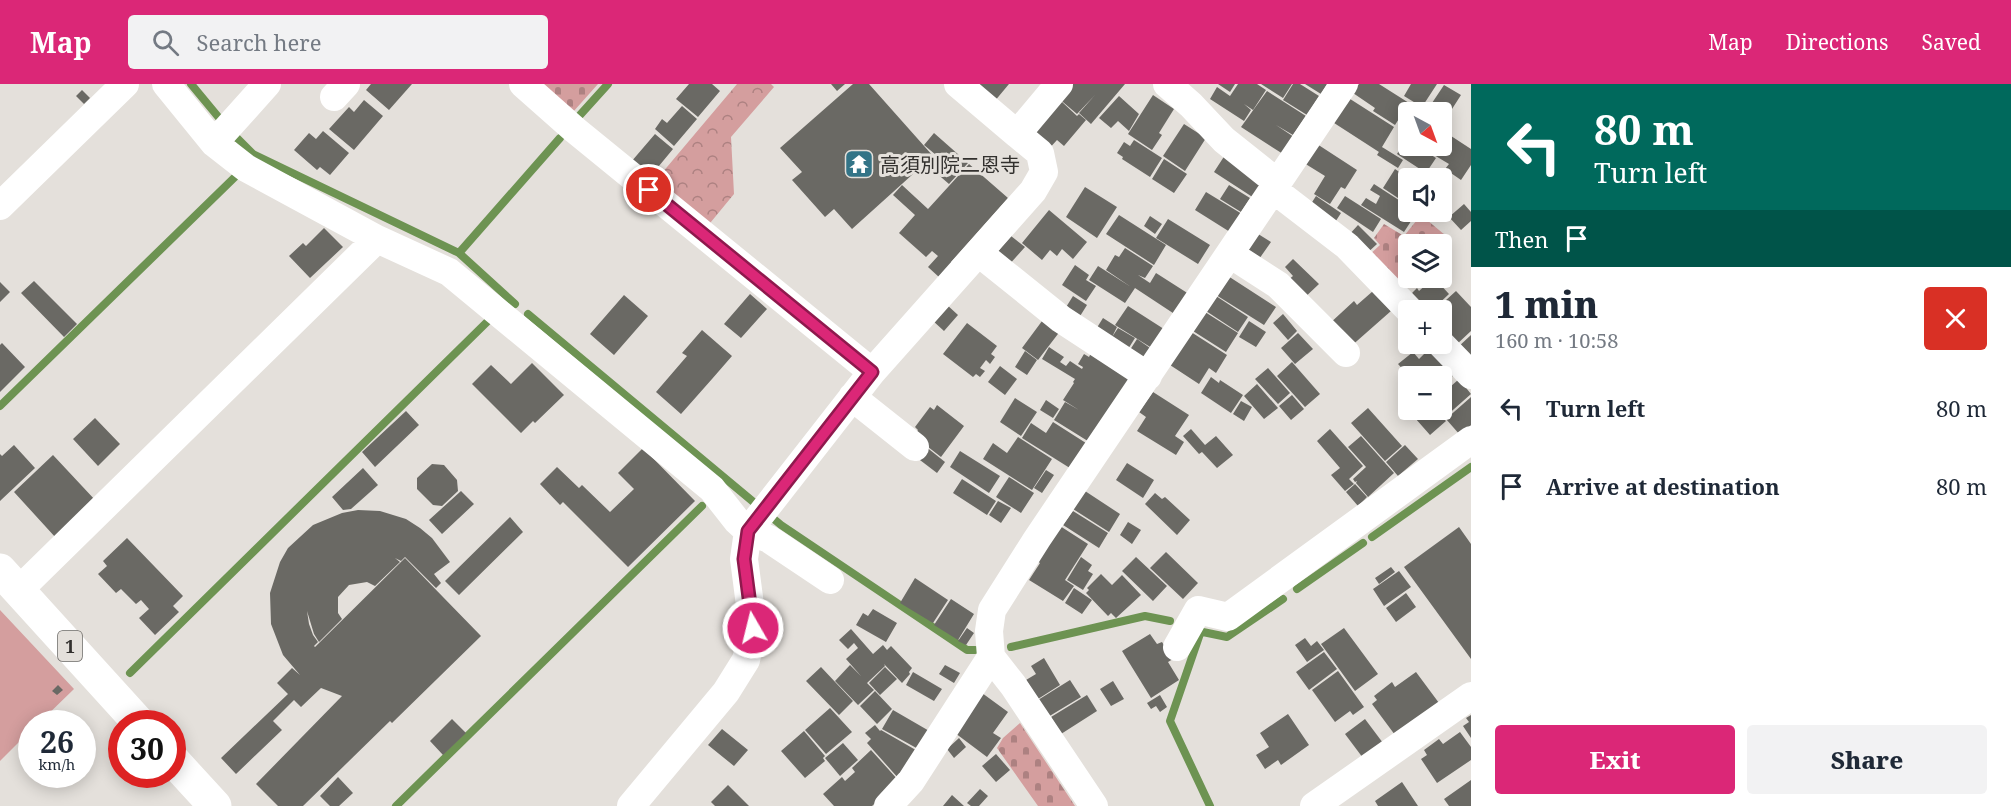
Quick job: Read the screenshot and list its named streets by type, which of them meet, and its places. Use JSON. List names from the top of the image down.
{
  "streets": {
    "main road": ["1"]
  },
  "places": {
    "temple": ["高須別院二恩寺"]
  },
  "north": "bottom right",
  "page": {
    "header": "Map",
    "search": "Search here",
    "nav": ["Map", "Directions", "Saved"],
    "turn": ["80 m", "Turn left"],
    "map_buttons": ["+", "−"],
    "then": "Then",
    "heading": ["1 min", "160 m · 10:58"],
    "list": [
      {
        "name": "Turn left",
        "value": "80 m"
      },
      {
        "name": "Arrive at destination",
        "value": "80 m"
      }
    ],
    "speed": "26 km/h",
    "limit": "30",
    "buttons": ["Exit", "Share"]
  }
}
